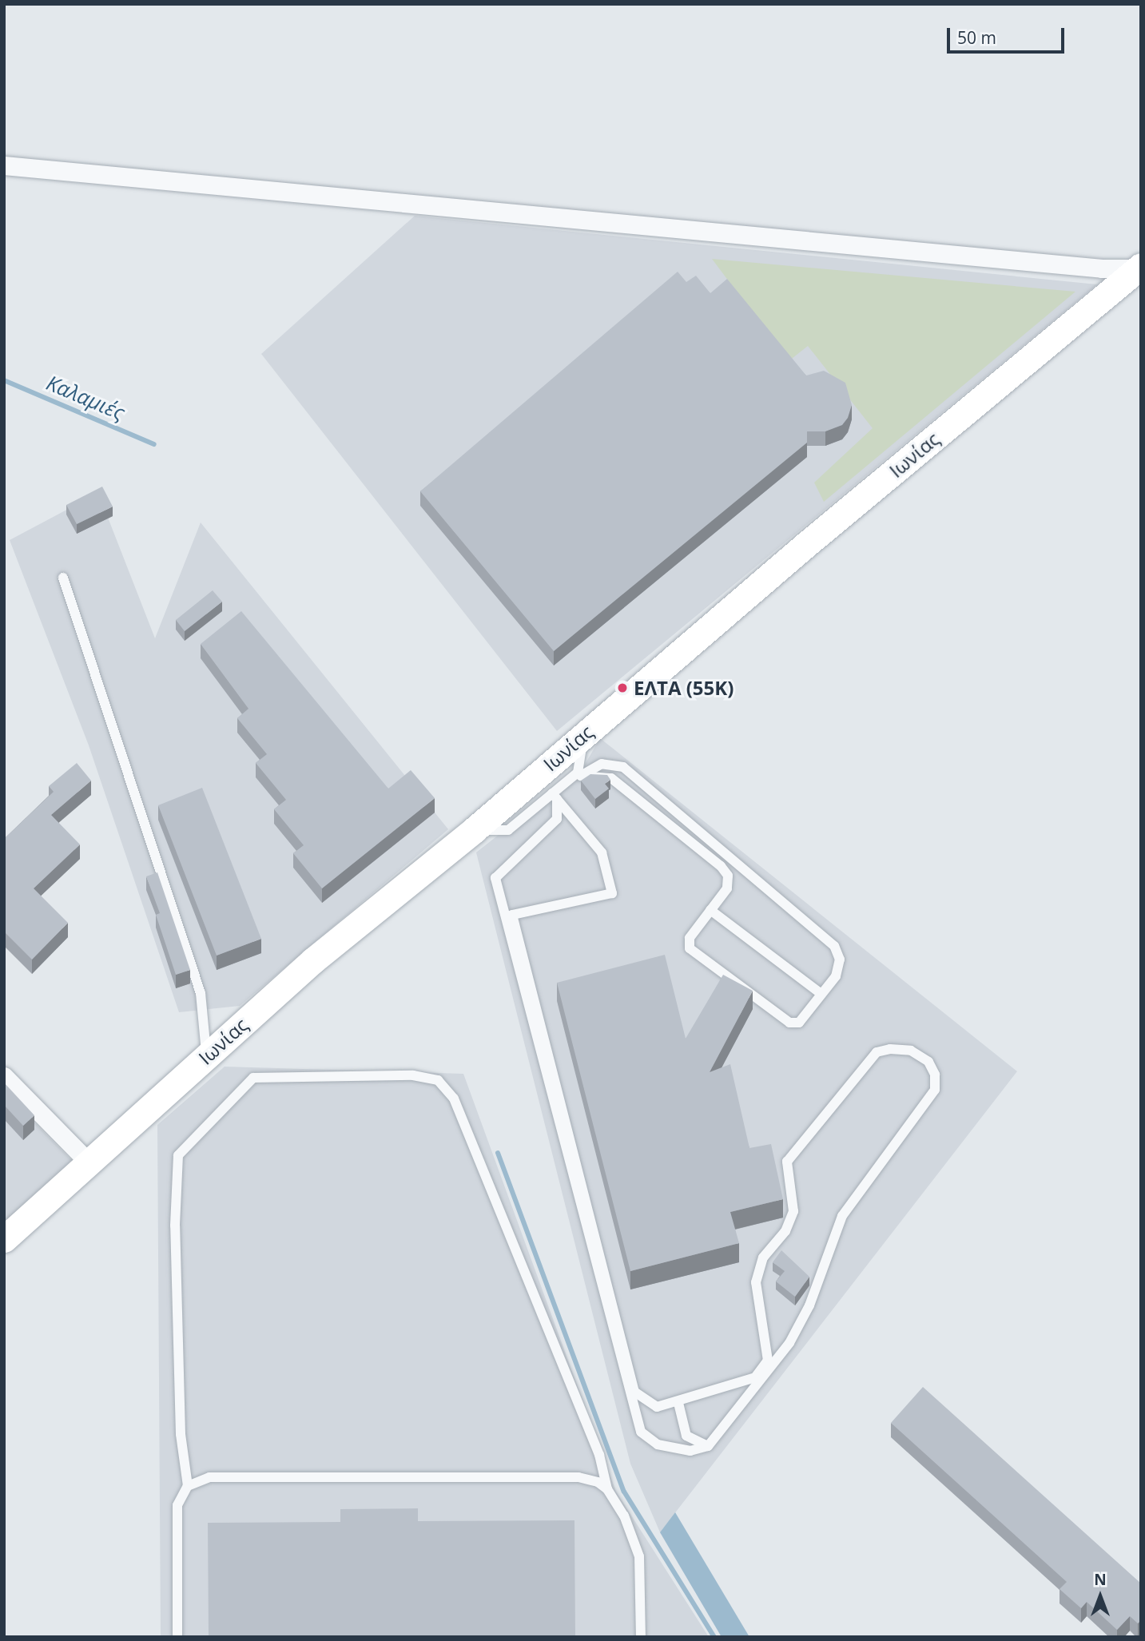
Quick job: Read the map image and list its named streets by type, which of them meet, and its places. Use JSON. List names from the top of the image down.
{
  "streets": {
    "street": ["Ιωνίας"]
  },
  "water": ["Καλαμιές"],
  "places": ["ΕΛΤΑ (55Κ)"],
  "scale_bar": "50 m",
  "north": "top"
}
